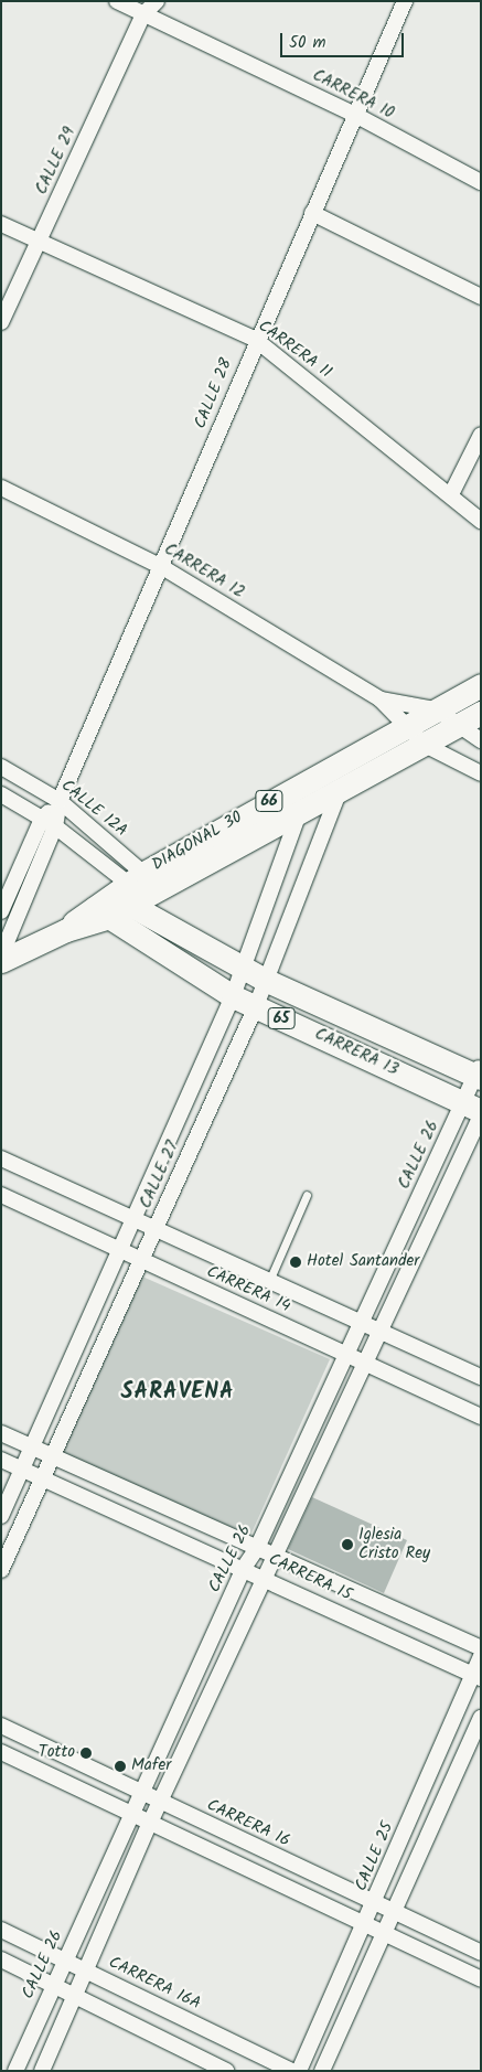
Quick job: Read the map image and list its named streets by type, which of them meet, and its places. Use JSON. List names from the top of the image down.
{
  "streets": {
    "main road": [
      "66",
      "DIAGONAL 30",
      "65",
      "CARRERA 13"
    ],
    "street": [
      "CARRERA 10",
      "CALLE 29",
      "CARRERA 11",
      "CALLE 28",
      "CARRERA 12",
      "CALLE 12A",
      "CALLE 26",
      "CALLE 27",
      "CARRERA 14",
      "CARRERA 15",
      "CARRERA 16",
      "CALLE 25",
      "CARRERA 16A"
    ]
  },
  "crossings": [
    ["CARRERA 10", "CALLE 29"],
    ["CARRERA 10", "CALLE 28"],
    ["CALLE 29", "CARRERA 11"],
    ["CARRERA 11", "CALLE 28"],
    ["CALLE 28", "CARRERA 12"],
    ["CALLE 28", "CALLE 12A"],
    ["CARRERA 12", "DIAGONAL 30"],
    ["CALLE 12A", "DIAGONAL 30"],
    ["CALLE 12A", "CARRERA 13"],
    ["DIAGONAL 30", "CARRERA 13"],
    ["DIAGONAL 30", "CALLE 27"],
    ["CARRERA 13", "CALLE 26"],
    ["CARRERA 13", "CALLE 27"],
    ["CALLE 26", "CARRERA 14"],
    ["CALLE 26", "CARRERA 15"],
    ["CALLE 26", "CARRERA 16"],
    ["CALLE 26", "CARRERA 16A"],
    ["CALLE 27", "CARRERA 14"],
    ["CALLE 27", "CARRERA 15"],
    ["CARRERA 15", "CALLE 25"],
    ["CARRERA 16", "CALLE 25"]
  ],
  "districts": ["SARAVENA"],
  "places": [
    "Hotel Santander",
    "Iglesia Cristo Rey",
    "Totto",
    "Mafer"
  ],
  "scale_bar": "50 m"
}
